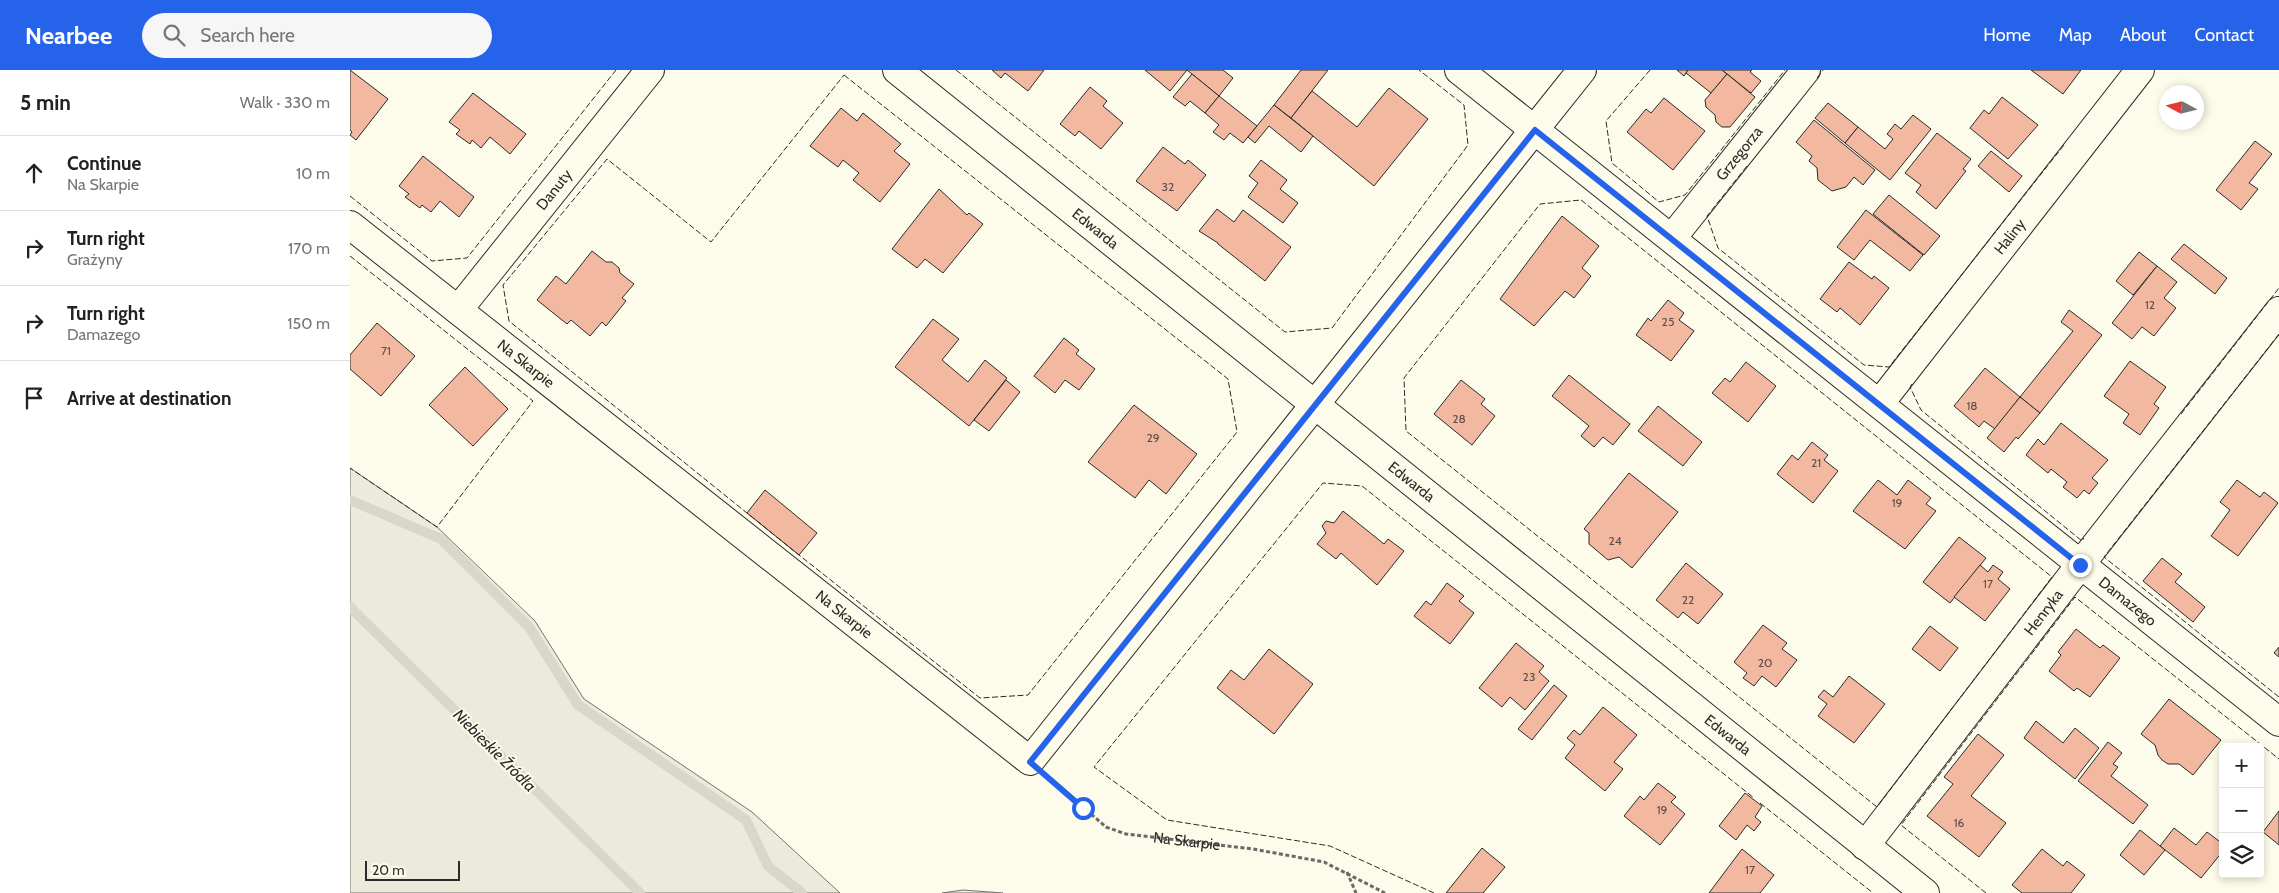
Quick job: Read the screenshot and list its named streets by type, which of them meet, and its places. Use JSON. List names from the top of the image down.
{
  "streets": {
    "street": [
      "Grzegorza",
      "Danuty",
      "Edwarda",
      "Haliny",
      "Na Skarpie",
      "Damazego",
      "Henryka"
    ]
  },
  "crossings": [
    ["Grzegorza", "Damazego"],
    ["Danuty", "Na Skarpie"],
    ["Edwarda", "Henryka"],
    ["Haliny", "Damazego"],
    ["Damazego", "Henryka"]
  ],
  "water": ["Niebieskie Źródła"],
  "house_numbers": [
    "32",
    "12",
    "25",
    "71",
    "18",
    "28",
    "29",
    "21",
    "19",
    "24",
    "17",
    "22",
    "20",
    "23",
    "19",
    "16",
    "17"
  ],
  "scale_bar": "20 m",
  "north": "left",
  "page": {
    "header": "Nearbee",
    "search": "Search here",
    "nav": [
      "Home",
      "Map",
      "About",
      "Contact"
    ],
    "heading": ["5 min", "Walk · 330 m"],
    "list": [
      ["Continue", "Na Skarpie", "10 m"],
      ["Turn right", "Grażyny", "170 m"],
      ["Turn right", "Damazego", "150 m"],
      "Arrive at destination"
    ],
    "map_buttons": ["+", "−"],
    "scale": "20 m"
  }
}
